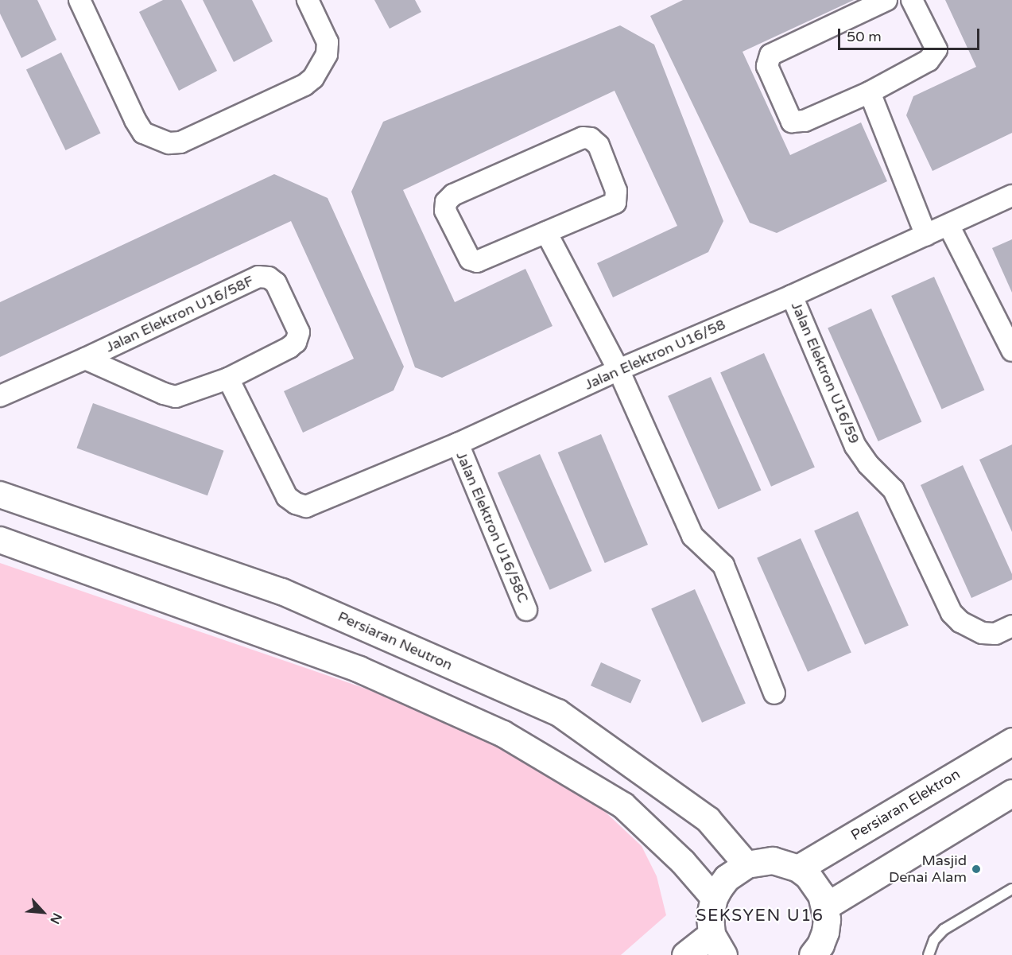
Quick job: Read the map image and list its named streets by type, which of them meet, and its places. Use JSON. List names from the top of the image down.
{
  "streets": {
    "main road": ["Persiaran Elektron"],
    "street": [
      "Jalan Elektron U16/58F",
      "Jalan Elektron U16/58",
      "Jalan Elektron U16/59",
      "Jalan Elektron U16/58C",
      "Persiaran Neutron"
    ]
  },
  "crossings": [
    ["Jalan Elektron U16/58F", "Jalan Elektron U16/58"],
    ["Jalan Elektron U16/58", "Jalan Elektron U16/59"],
    ["Jalan Elektron U16/58", "Jalan Elektron U16/58C"]
  ],
  "districts": ["SEKSYEN U16"],
  "places": ["Masjid Denai Alam"],
  "scale_bar": "50 m",
  "north": "bottom right"
}
